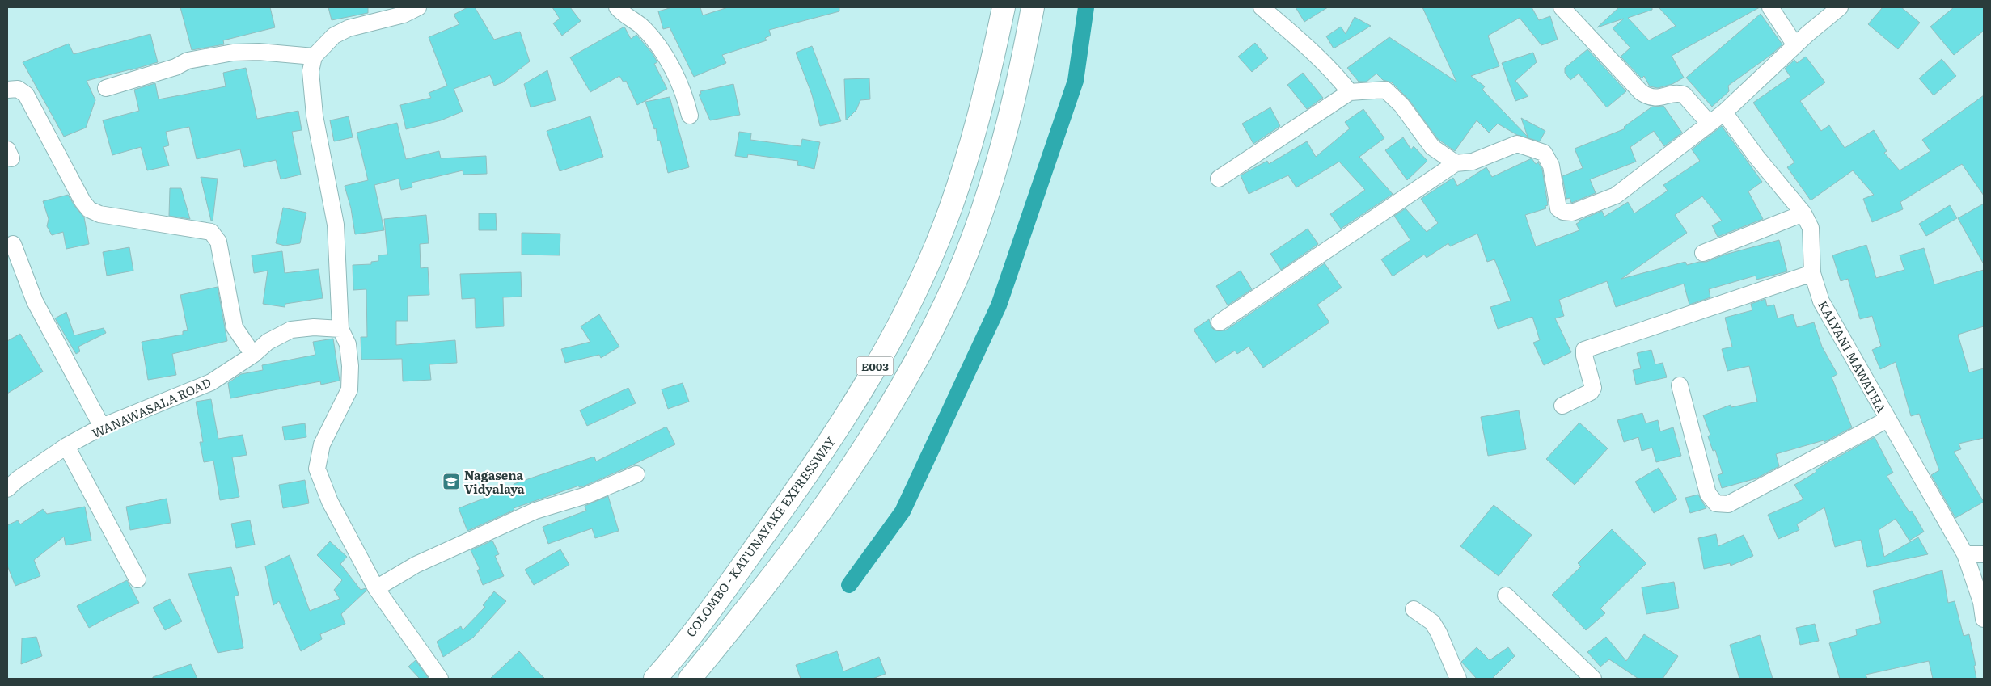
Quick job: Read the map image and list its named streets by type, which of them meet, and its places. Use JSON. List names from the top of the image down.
{
  "streets": {
    "highway": ["E003", "COLOMBO - KATUNAYAKE EXPRESSWAY"],
    "street": ["KALYANI MAWATHA", "WANAWASALA ROAD"]
  },
  "places": {
    "school or university": ["Nagasena Vidyalaya"]
  }
}
